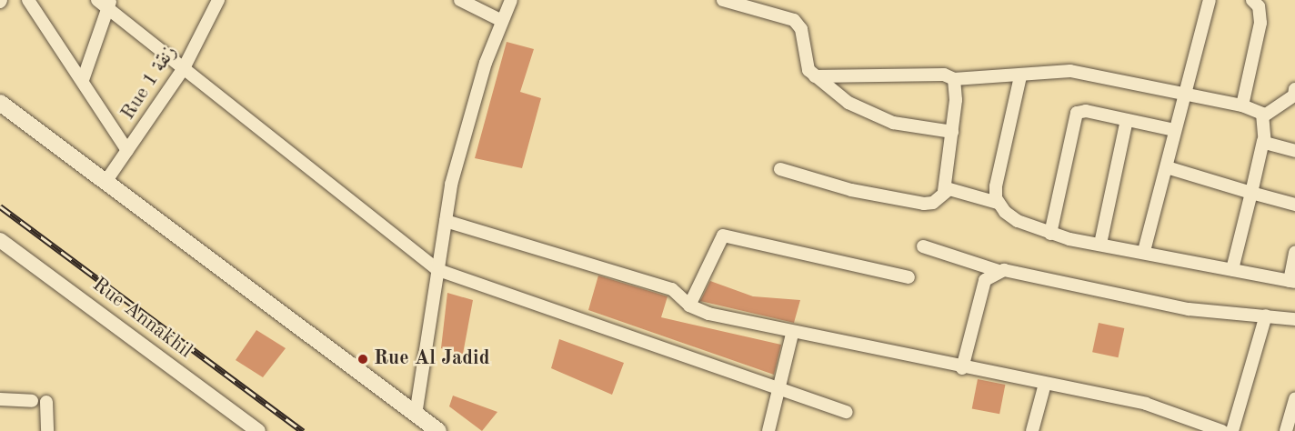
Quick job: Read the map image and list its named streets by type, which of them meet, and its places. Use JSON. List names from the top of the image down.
{
  "streets": {
    "street": ["Rue 1 زنقة", "Rue Annakhil"]
  },
  "places": ["Rue Al Jadid"]
}
